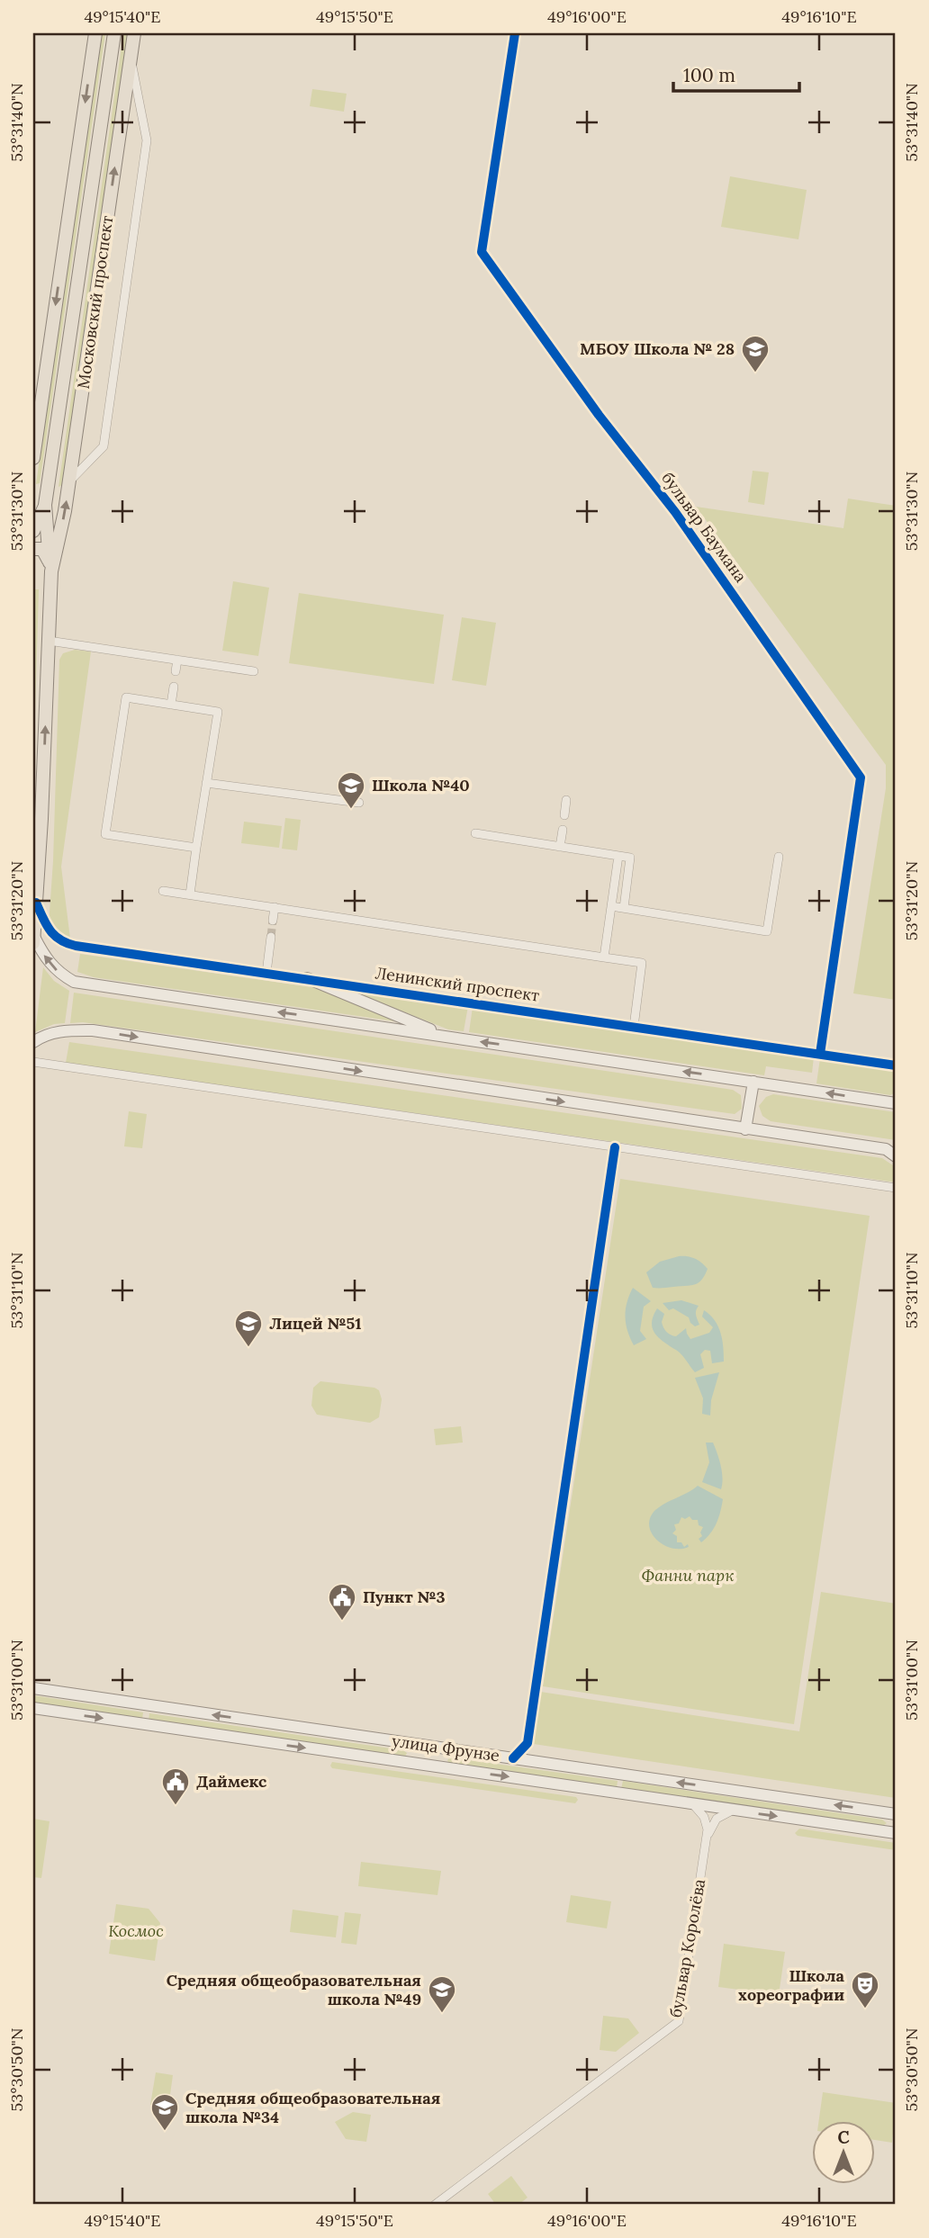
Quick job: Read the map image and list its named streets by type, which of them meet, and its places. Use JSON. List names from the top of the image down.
{
  "streets": {
    "main road": ["Московский проспект", "улица Фрунзе"],
    "street": ["бульвар Баумана", "Ленинский проспект", "бульвар Королёва"]
  },
  "crossings": [
    ["Московский проспект", "Ленинский проспект"],
    ["бульвар Баумана", "Ленинский проспект"],
    ["улица Фрунзе", "бульвар Королёва"]
  ],
  "parks": ["Фанни парк", "Космос"],
  "places": {
    "school or university": [
      "МБОУ Школа № 28",
      "Школа №40",
      "Лицей №51",
      "Средняя общеобразовательная школа №49",
      "Средняя общеобразовательная школа №34"
    ],
    "public building": ["Пункт №3", "Даймекс"],
    "theatre": ["Школа хореографии"]
  },
  "scale_bar": "100 m",
  "north": "top",
  "coordinates": [
    "49°15'40\"E",
    "49°15'50\"E",
    "49°16'00\"E",
    "49°16'10\"E",
    "53°31'40\"N",
    "53°31'30\"N",
    "53°31'20\"N",
    "53°31'10\"N",
    "53°31'00\"N",
    "53°30'50\"N"
  ]
}
